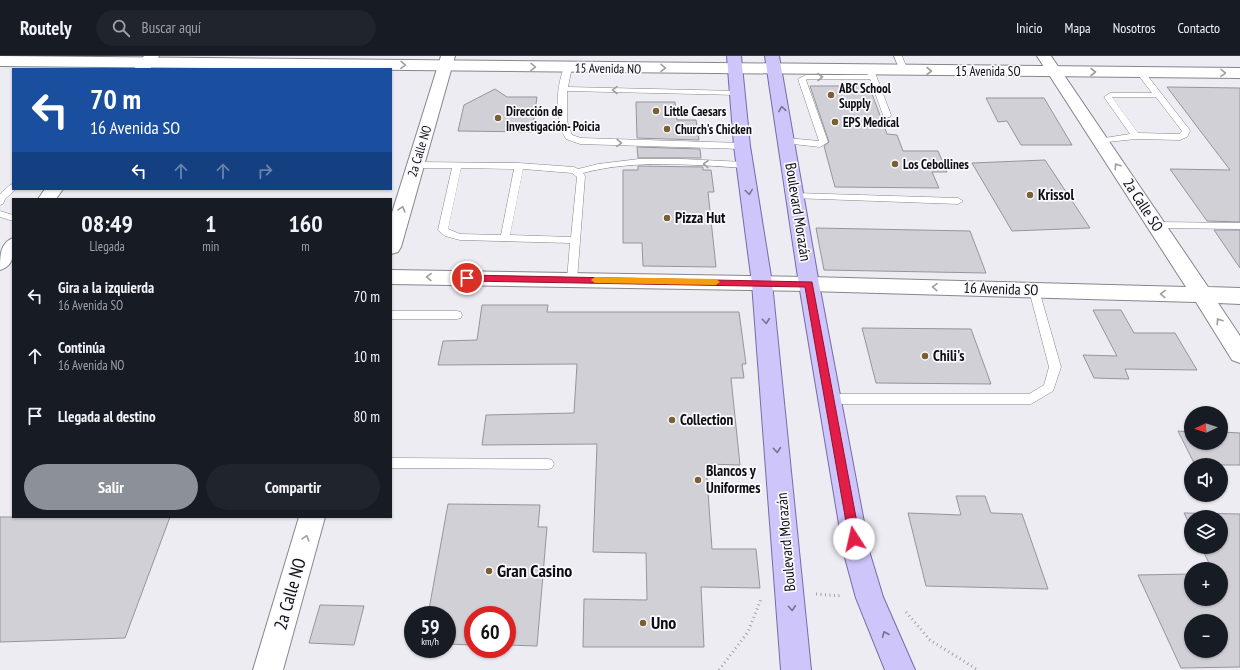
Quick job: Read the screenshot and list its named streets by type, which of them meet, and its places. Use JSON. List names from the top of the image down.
{
  "streets": {
    "main road": ["Boulevard Morazán"],
    "street": [
      "15 Avenida NO",
      "15 Avenida SO",
      "2a Calle NO",
      "2a Calle SO",
      "16 Avenida SO"
    ]
  },
  "crossings": [
    ["15 Avenida NO", "15 Avenida SO"],
    ["15 Avenida NO", "2a Calle NO"],
    ["15 Avenida NO", "Boulevard Morazán"],
    ["15 Avenida SO", "2a Calle SO"],
    ["15 Avenida SO", "Boulevard Morazán"],
    ["2a Calle SO", "16 Avenida SO"],
    ["Boulevard Morazán", "16 Avenida SO"]
  ],
  "one_way": [
    "15 Avenida NO",
    "15 Avenida SO",
    "2a Calle NO",
    "2a Calle SO",
    "16 Avenida SO"
  ],
  "places": [
    "ABC School Supply",
    "Little Caesars",
    "Dirección de Investigación- Poicia",
    "EPS Medical",
    "Church's Chicken",
    "Los Cebollines",
    "Krissol",
    "Pizza Hut",
    "Chili's",
    "Collection",
    "Blancos y Uniformes",
    "Gran Casino",
    "Uno"
  ],
  "north": "left",
  "page": {
    "header": "Routely",
    "search": "Buscar aquí",
    "nav": [
      "Inicio",
      "Mapa",
      "Nosotros",
      "Contacto"
    ],
    "turn": ["70 m", "16 Avenida SO"],
    "eta": [
      "08:49",
      "Llegada",
      "1",
      "min",
      "160",
      "m"
    ],
    "list": [
      {
        "name": "Gira a la izquierda",
        "note": "16 Avenida SO",
        "value": "70 m"
      },
      {
        "name": "Continúa",
        "note": "16 Avenida NO",
        "value": "10 m"
      },
      {
        "name": "Llegada al destino",
        "value": "80 m"
      }
    ],
    "map_buttons": ["+", "−"],
    "buttons": ["Salir", "Compartir"],
    "speed": "59 km/h",
    "limit": "60"
  }
}
